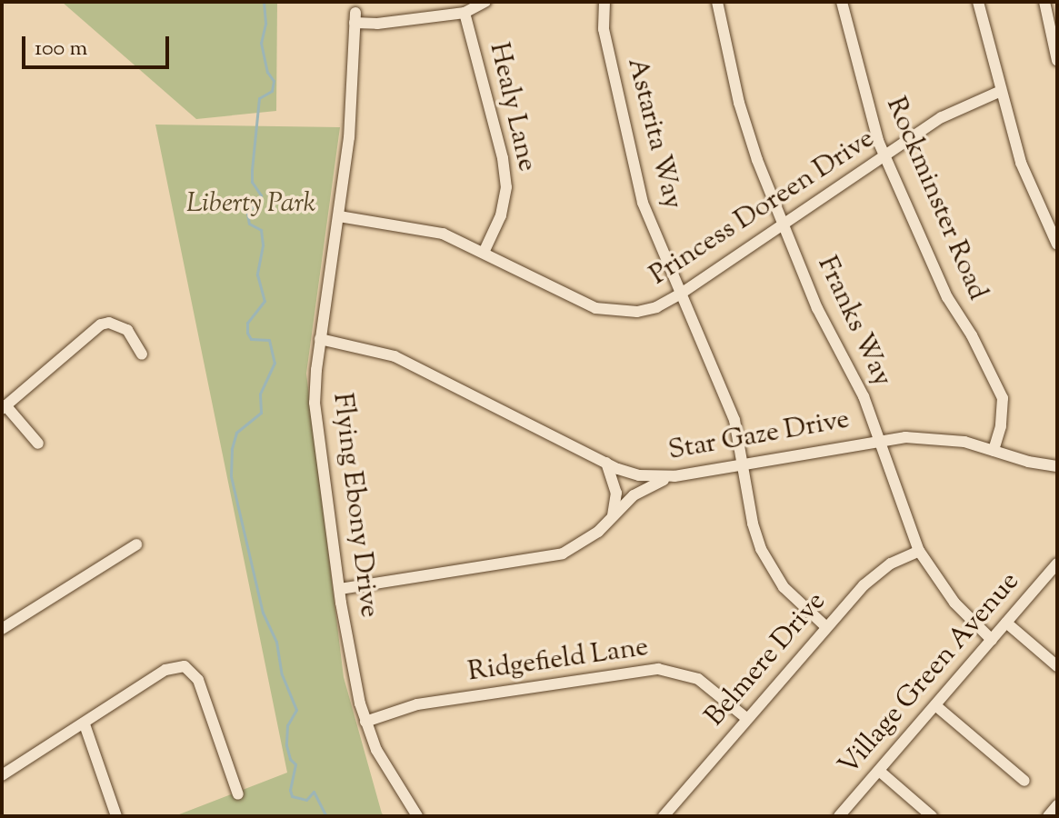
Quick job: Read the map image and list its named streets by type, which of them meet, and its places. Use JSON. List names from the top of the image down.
{
  "streets": {
    "street": [
      "Healy Lane",
      "Astarita Way",
      "Rockminster Road",
      "Princess Doreen Drive",
      "Franks Way",
      "Star Gaze Drive",
      "Flying Ebony Drive",
      "Belmere Drive",
      "Ridgefield Lane",
      "Village Green Avenue"
    ]
  },
  "crossings": [
    ["Healy Lane", "Princess Doreen Drive"],
    ["Healy Lane", "Flying Ebony Drive"],
    ["Astarita Way", "Princess Doreen Drive"],
    ["Astarita Way", "Star Gaze Drive"],
    ["Astarita Way", "Belmere Drive"],
    ["Rockminster Road", "Princess Doreen Drive"],
    ["Rockminster Road", "Star Gaze Drive"],
    ["Princess Doreen Drive", "Franks Way"],
    ["Princess Doreen Drive", "Flying Ebony Drive"],
    ["Franks Way", "Star Gaze Drive"],
    ["Franks Way", "Belmere Drive"],
    ["Franks Way", "Village Green Avenue"],
    ["Star Gaze Drive", "Flying Ebony Drive"],
    ["Flying Ebony Drive", "Ridgefield Lane"],
    ["Belmere Drive", "Ridgefield Lane"]
  ],
  "parks": ["Liberty Park"],
  "scale_bar": "100 m"
}
